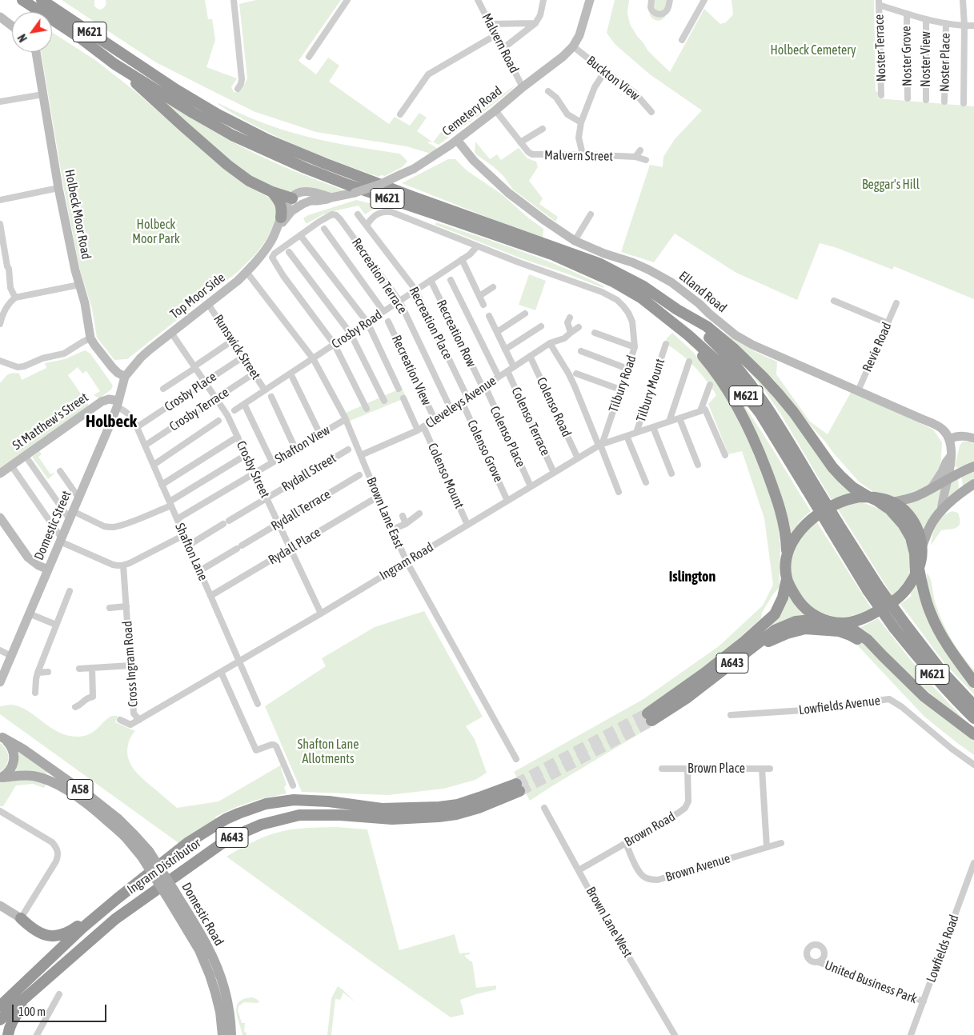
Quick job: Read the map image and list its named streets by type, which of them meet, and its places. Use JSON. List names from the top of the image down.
{
  "streets": {
    "highway": ["M621", "A643", "Ingram Distributor"],
    "main road": ["A58", "Domestic Road"],
    "street": [
      "Malvern Road",
      "Noster Terrace",
      "Noster Grove",
      "Noster View",
      "Noster Place",
      "Buckton View",
      "Cemetery Road",
      "Malvern Street",
      "Holbeck Moor Road",
      "Recreation Terrace",
      "Elland Road",
      "Top Moor Side",
      "Recreation Place",
      "Crosby Road",
      "Recreation Row",
      "Runswick Street",
      "Revie Road",
      "Recreation View",
      "Tilbury Road",
      "Tilbury Mount",
      "Crosby Place",
      "Cleveleys Avenue",
      "Colenso Road",
      "Crosby Terrace",
      "St Matthew's Street",
      "Colenso Terrace",
      "Colenso Place",
      "Shafton View",
      "Colenso Grove",
      "Crosby Street",
      "Rydall Street",
      "Colenso Mount",
      "Rydall Terrace",
      "Brown Lane East",
      "Domestic Street",
      "Rydall Place",
      "Shafton Lane",
      "Ingram Road",
      "Cross Ingram Road",
      "Lowfields Avenue",
      "Brown Place",
      "Brown Road",
      "Brown Avenue",
      "Brown Lane West",
      "Lowfields Road",
      "United Business Park"
    ]
  },
  "crossings": [
    ["Malvern Road", "Cemetery Road"],
    ["Buckton View", "Cemetery Road"],
    ["Cemetery Road", "Malvern Street"],
    ["Cemetery Road", "Elland Road"],
    ["Cemetery Road", "Top Moor Side"],
    ["Holbeck Moor Road", "Top Moor Side"],
    ["Holbeck Moor Road", "Domestic Street"],
    ["Recreation Terrace", "Crosby Road"],
    ["Recreation Terrace", "Cleveleys Avenue"],
    ["Elland Road", "Revie Road"],
    ["Top Moor Side", "Runswick Street"],
    ["Top Moor Side", "Crosby Street"],
    ["Top Moor Side", "Brown Lane East"],
    ["Top Moor Side", "Domestic Street"],
    ["Recreation Place", "Crosby Road"],
    ["Recreation Place", "Cleveleys Avenue"],
    ["Recreation Place", "Colenso Grove"],
    ["Crosby Road", "Recreation Row"],
    ["Crosby Road", "Runswick Street"],
    ["Crosby Road", "Tilbury Road"],
    ["Crosby Road", "Brown Lane East"],
    ["Recreation Row", "Cleveleys Avenue"],
    ["Recreation Row", "Colenso Place"],
    ["Runswick Street", "Crosby Place"],
    ["Runswick Street", "Crosby Terrace"],
    ["Recreation View", "Cleveleys Avenue"],
    ["Tilbury Road", "Ingram Road"],
    ["Tilbury Mount", "Ingram Road"],
    ["Crosby Place", "Crosby Street"],
    ["Crosby Place", "Shafton Lane"],
    ["Cleveleys Avenue", "Colenso Road"],
    ["Cleveleys Avenue", "Colenso Terrace"],
    ["Cleveleys Avenue", "Colenso Place"],
    ["Cleveleys Avenue", "Colenso Grove"],
    ["Cleveleys Avenue", "Colenso Mount"],
    ["Cleveleys Avenue", "Brown Lane East"],
    ["Colenso Road", "Ingram Road"],
    ["Crosby Terrace", "Crosby Street"],
    ["Crosby Terrace", "Shafton Lane"],
    ["St Matthew's Street", "Domestic Street"],
    ["St Matthew's Street", "Shafton Lane"],
    ["Colenso Terrace", "Ingram Road"],
    ["Colenso Place", "Ingram Road"],
    ["Shafton View", "Crosby Street"],
    ["Shafton View", "Brown Lane East"],
    ["Shafton View", "Shafton Lane"],
    ["Colenso Grove", "Ingram Road"],
    ["Crosby Street", "Rydall Street"],
    ["Crosby Street", "Rydall Terrace"],
    ["Crosby Street", "Rydall Place"],
    ["Crosby Street", "Ingram Road"],
    ["Rydall Street", "Shafton Lane"],
    ["Colenso Mount", "Ingram Road"],
    ["Rydall Terrace", "Shafton Lane"],
    ["Brown Lane East", "Rydall Place"],
    ["Brown Lane East", "Ingram Road"],
    ["Domestic Street", "Shafton Lane"],
    ["Rydall Place", "Shafton Lane"],
    ["Shafton Lane", "Ingram Road"],
    ["Ingram Road", "Cross Ingram Road"],
    ["Brown Place", "Brown Road"],
    ["A58", "Domestic Road"],
    ["Brown Road", "Brown Avenue"],
    ["Brown Road", "Brown Lane West"],
    ["Lowfields Road", "United Business Park"]
  ],
  "districts": ["Holbeck", "Islington"],
  "parks": [
    "Holbeck Cemetery",
    "Beggar's Hill",
    "Holbeck Moor Park",
    "Shafton Lane Allotments"
  ],
  "scale_bar": "100 m",
  "north": "bottom left"
}
